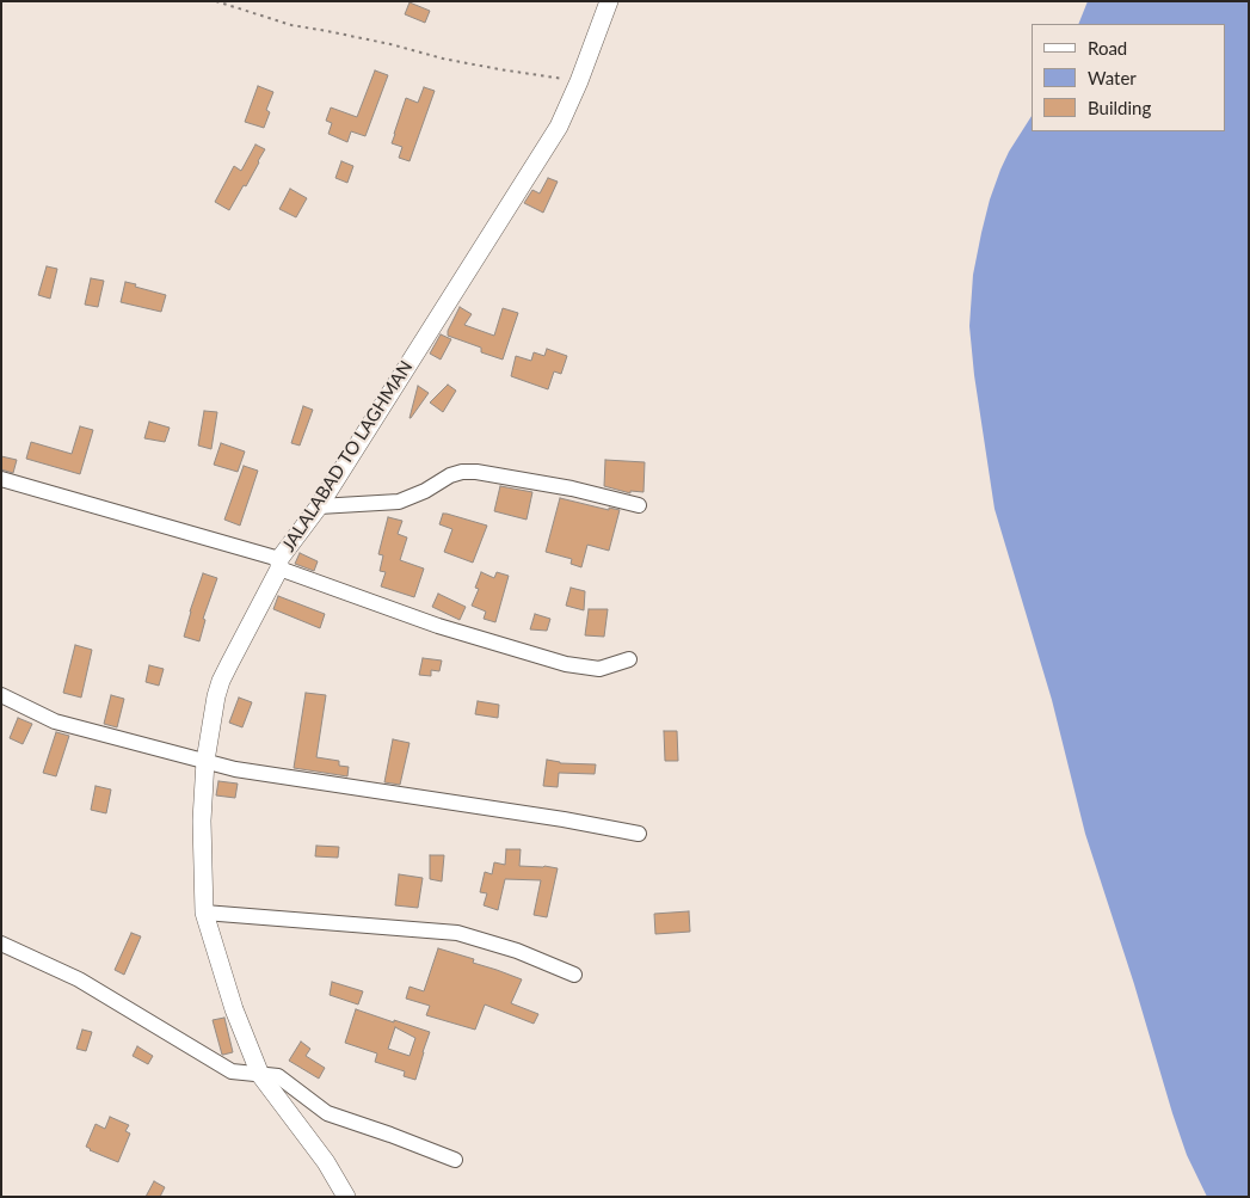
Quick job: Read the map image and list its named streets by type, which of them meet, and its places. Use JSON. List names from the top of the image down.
{
  "streets": {
    "street": ["JALALABAD TO LAGHMAN"]
  },
  "legend": ["Road", "Water", "Building"]
}
